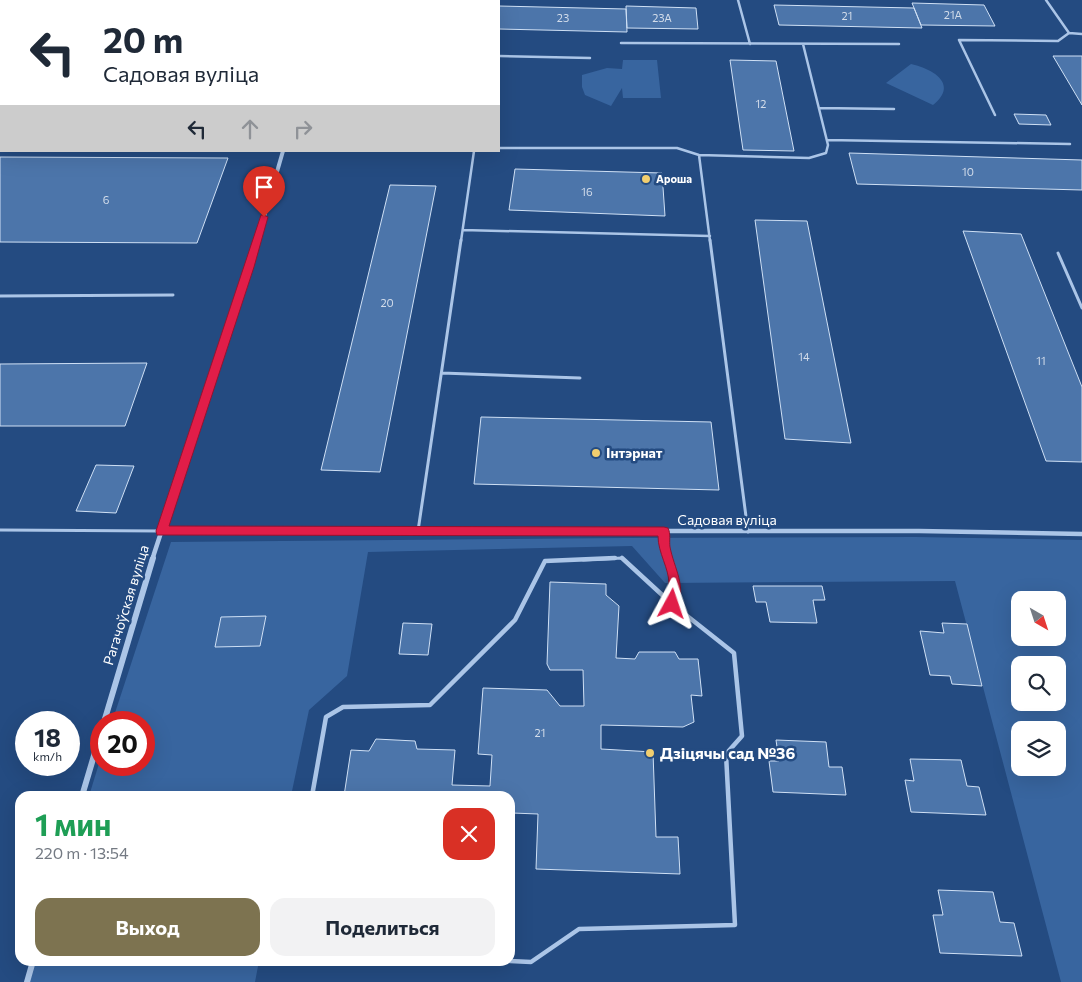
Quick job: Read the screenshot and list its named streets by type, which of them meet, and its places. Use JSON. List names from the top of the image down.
{
  "streets": {
    "street": ["Садовая вуліца", "Рагачоўская вуліца"]
  },
  "crossings": [
    ["Садовая вуліца", "Рагачоўская вуліца"]
  ],
  "places": ["Ароша", "Інтэрнат", "Дзіцячы сад №36"],
  "house_numbers": [
    "21А",
    "21",
    "23",
    "23А",
    "12",
    "10",
    "16",
    "6",
    "20",
    "14",
    "11",
    "21"
  ],
  "north": "bottom right",
  "page": {
    "turn": ["20 m", "Садовая вуліца"],
    "speed": "18 km/h",
    "limit": "20",
    "heading": ["1 мин", "220 m · 13:54"],
    "buttons": ["Выход", "Поделиться"]
  }
}
